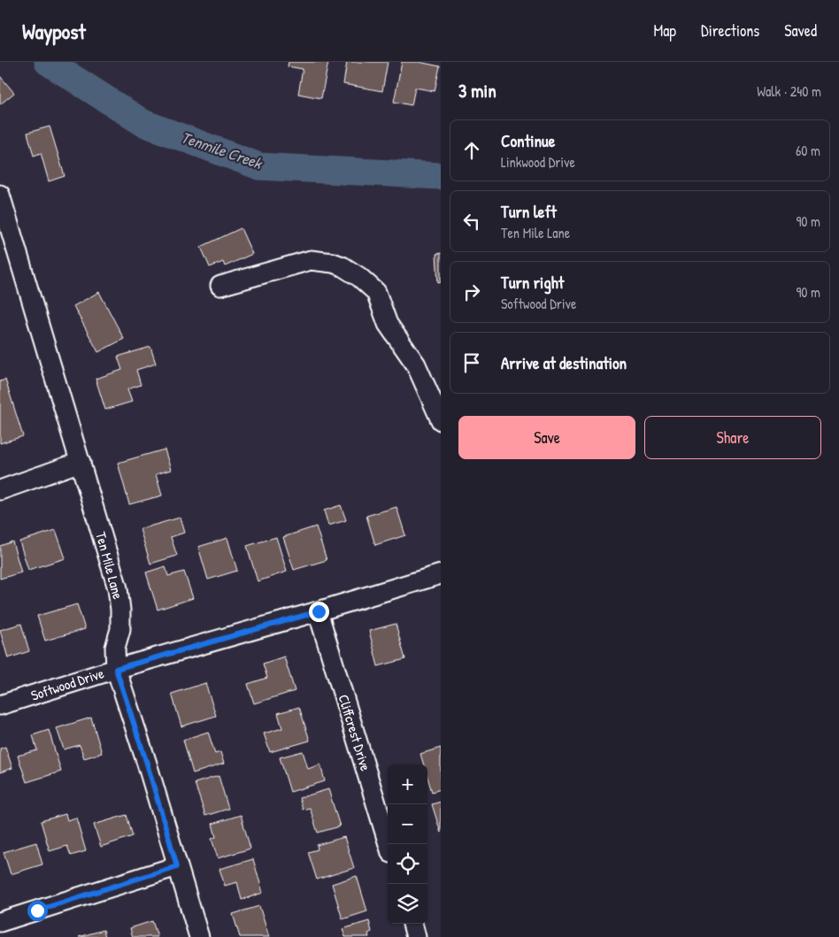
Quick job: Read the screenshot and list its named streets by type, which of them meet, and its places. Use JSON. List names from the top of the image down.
{
  "streets": {
    "street": ["Ten Mile Lane", "Softwood Drive", "Cliffcrest Drive"]
  },
  "crossings": [
    ["Ten Mile Lane", "Softwood Drive"],
    ["Softwood Drive", "Cliffcrest Drive"]
  ],
  "water": ["Tenmile Creek"],
  "page": {
    "header": "Waypost",
    "nav": ["Map", "Directions", "Saved"],
    "heading": ["3 min", "Walk · 240 m"],
    "list": [
      ["Continue", "Linkwood Drive", "60 m"],
      ["Turn left", "Ten Mile Lane", "90 m"],
      ["Turn right", "Softwood Drive", "90 m"],
      "Arrive at destination"
    ],
    "buttons": ["Save", "Share"],
    "map_buttons": ["+", "−"]
  }
}
